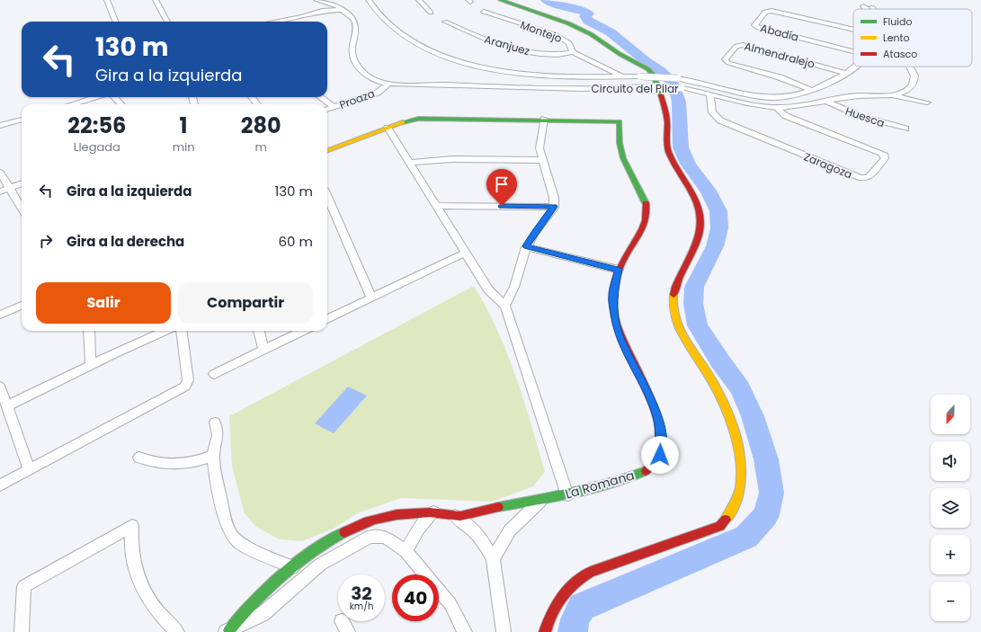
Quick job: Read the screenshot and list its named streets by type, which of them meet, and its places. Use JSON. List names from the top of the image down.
{
  "streets": {
    "street": [
      "Montejo",
      "Abadía",
      "Aranjuez",
      "Almendralejo",
      "Circuito del Pilar",
      "Proaza",
      "Huesca",
      "Zaragoza",
      "La Romana"
    ]
  },
  "crossings": [
    ["Montejo", "Aranjuez"],
    ["Montejo", "Circuito del Pilar"],
    ["Almendralejo", "Circuito del Pilar"],
    ["Circuito del Pilar", "Proaza"],
    ["Circuito del Pilar", "Huesca"],
    ["Circuito del Pilar", "Zaragoza"]
  ],
  "legend": ["Fluido", "Lento", "Atasco"],
  "north": "bottom",
  "page": {
    "turn": ["130 m", "Gira a la izquierda"],
    "eta": [
      "22:56",
      "Llegada",
      "1",
      "min",
      "280",
      "m"
    ],
    "list": [
      {
        "name": "Gira a la izquierda",
        "value": "130 m"
      },
      {
        "name": "Gira a la derecha",
        "value": "60 m"
      }
    ],
    "buttons": ["Salir", "Compartir"],
    "map_buttons": ["+", "−"],
    "speed": "32 km/h",
    "limit": "40"
  }
}
